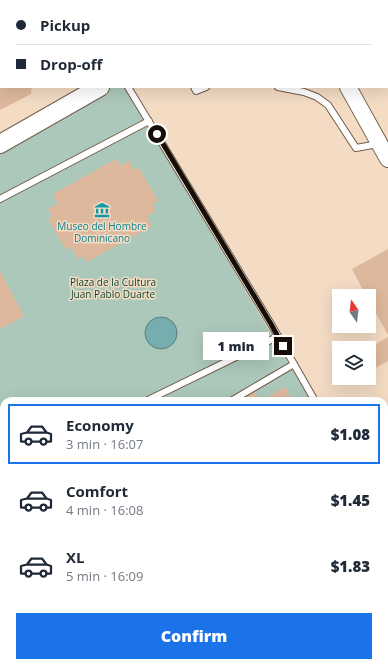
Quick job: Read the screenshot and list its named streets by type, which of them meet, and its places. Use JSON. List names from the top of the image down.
{
  "parks": ["Plaza de la Cultura Juan Pablo Duarte"],
  "places": {
    "museum": ["Museo del Hombre Dominicano"]
  },
  "north": "top",
  "page": {
    "banner": ["Pickup", "Drop-off"],
    "bubble": "1 min",
    "list": [
      {
        "name": "Economy",
        "note": "3 min · 16:07",
        "value": "$1.08"
      },
      {
        "name": "Comfort",
        "note": "4 min · 16:08",
        "value": "$1.45"
      },
      {
        "name": "XL",
        "note": "5 min · 16:09",
        "value": "$1.83"
      }
    ],
    "buttons": "Confirm"
  }
}
